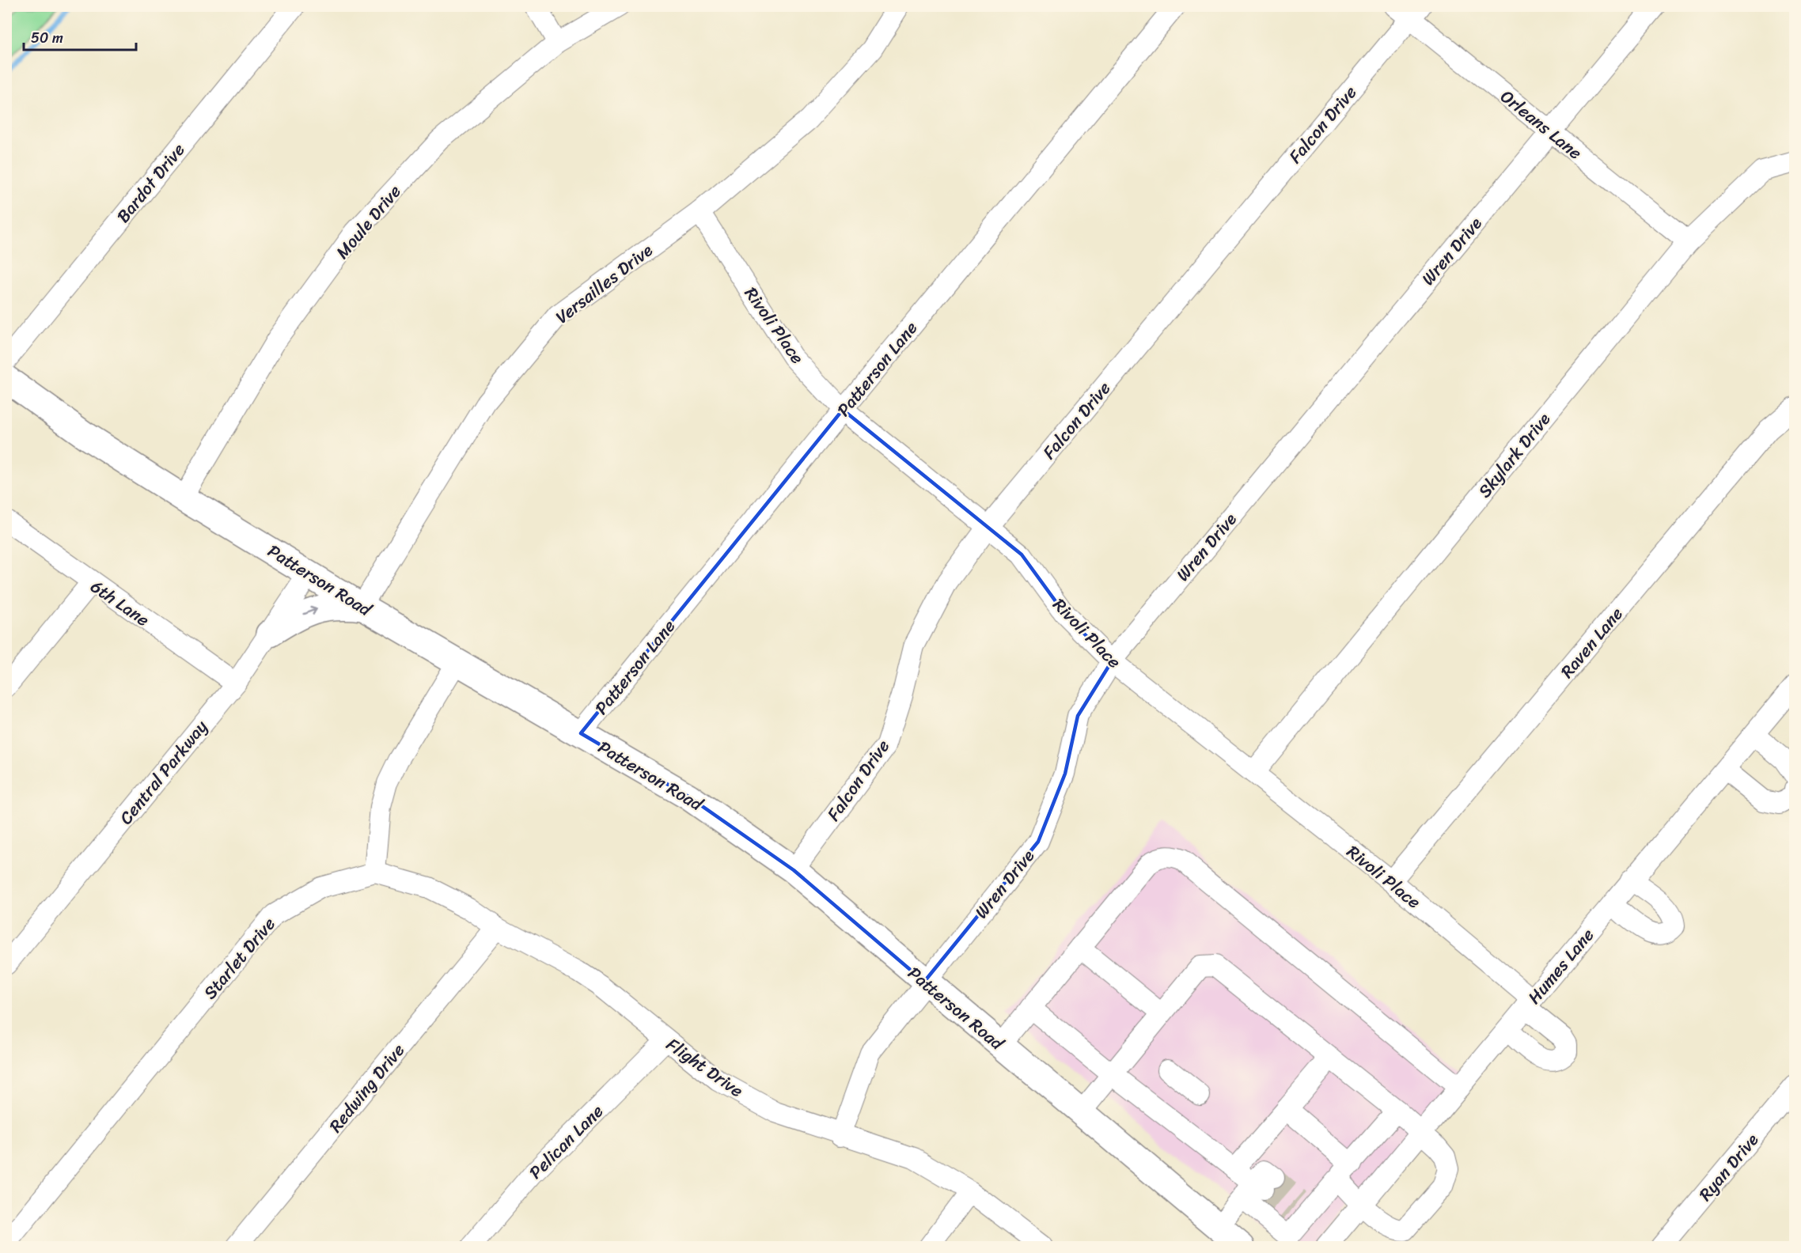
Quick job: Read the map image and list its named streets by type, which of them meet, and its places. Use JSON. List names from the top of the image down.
{
  "streets": {
    "main road": ["Patterson Road"],
    "street": [
      "Falcon Drive",
      "Orleans Lane",
      "Bardot Drive",
      "Moule Drive",
      "Wren Drive",
      "Versailles Drive",
      "Rivoli Place",
      "Patterson Lane",
      "Skylark Drive",
      "6th Lane",
      "Raven Lane",
      "Central Parkway",
      "Starlet Drive",
      "Humes Lane",
      "Flight Drive",
      "Redwing Drive",
      "Pelican Lane",
      "Ryan Drive"
    ]
  },
  "crossings": [
    ["Falcon Drive", "Orleans Lane"],
    ["Falcon Drive", "Rivoli Place"],
    ["Falcon Drive", "Patterson Road"],
    ["Orleans Lane", "Wren Drive"],
    ["Orleans Lane", "Skylark Drive"],
    ["Moule Drive", "Patterson Road"],
    ["Wren Drive", "Rivoli Place"],
    ["Wren Drive", "Patterson Road"],
    ["Wren Drive", "Flight Drive"],
    ["Versailles Drive", "Rivoli Place"],
    ["Versailles Drive", "Patterson Road"],
    ["Rivoli Place", "Patterson Lane"],
    ["Rivoli Place", "Skylark Drive"],
    ["Rivoli Place", "Raven Lane"],
    ["Rivoli Place", "Humes Lane"],
    ["Patterson Lane", "Patterson Road"],
    ["Patterson Road", "Central Parkway"],
    ["6th Lane", "Central Parkway"],
    ["Starlet Drive", "Flight Drive"],
    ["Flight Drive", "Redwing Drive"],
    ["Flight Drive", "Pelican Lane"]
  ],
  "scale_bar": "50 m"
}
